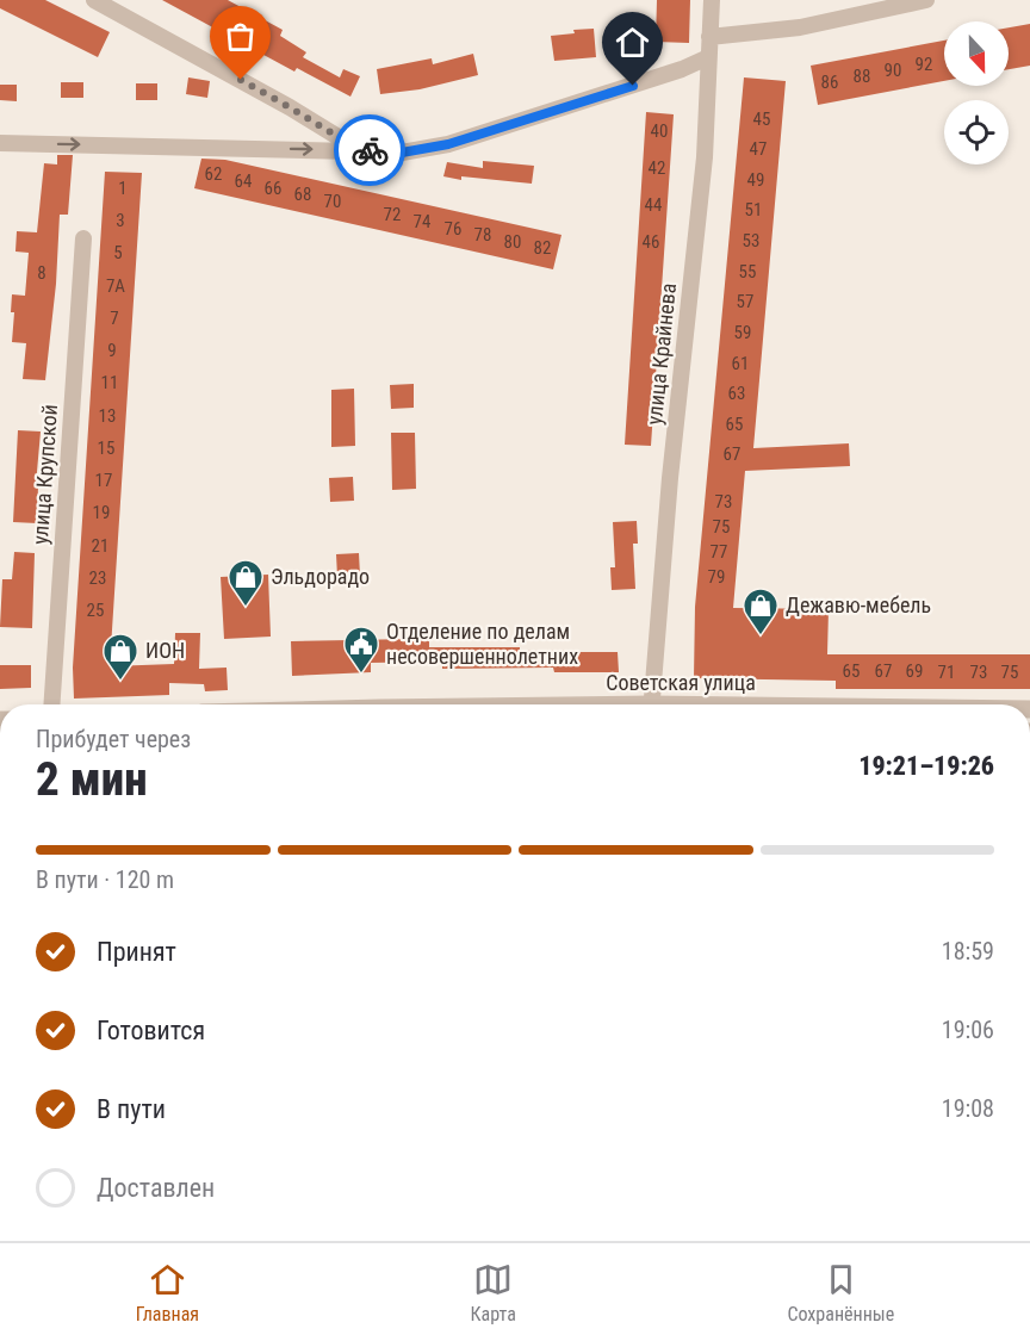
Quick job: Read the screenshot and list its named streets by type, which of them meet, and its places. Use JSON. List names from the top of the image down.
{
  "streets": {
    "street": ["улица Крайнева", "улица Крупской"]
  },
  "places": {
    "shop": ["Эльдорадо", "Дежавю-мебель", "ИОН"],
    "public building": ["Отделение по делам несовершеннолетних"]
  },
  "house_numbers": [
    "92",
    "90",
    "88",
    "86",
    "45",
    "40",
    "47",
    "42",
    "62",
    "49",
    "64",
    "1",
    "66",
    "68",
    "70",
    "44",
    "51",
    "72",
    "3",
    "74",
    "76",
    "78",
    "53",
    "80",
    "46",
    "82",
    "5",
    "55",
    "8",
    "7А",
    "57",
    "7",
    "59",
    "9",
    "61",
    "11",
    "63",
    "13",
    "65",
    "15",
    "67",
    "17",
    "73",
    "19",
    "75",
    "21",
    "77",
    "79",
    "23",
    "25",
    "65",
    "67",
    "69",
    "71",
    "73",
    "75"
  ],
  "north": "bottom",
  "page": {
    "heading": ["2 мин", "Прибудет через", "19:21–19:26"],
    "bar": "В пути · 120 m",
    "list": [
      ["Принят", "18:59"],
      ["Готовится", "19:06"],
      ["В пути", "19:08"],
      "Доставлен"
    ],
    "tabs": ["Главная", "Карта", "Сохранённые"]
  }
}
